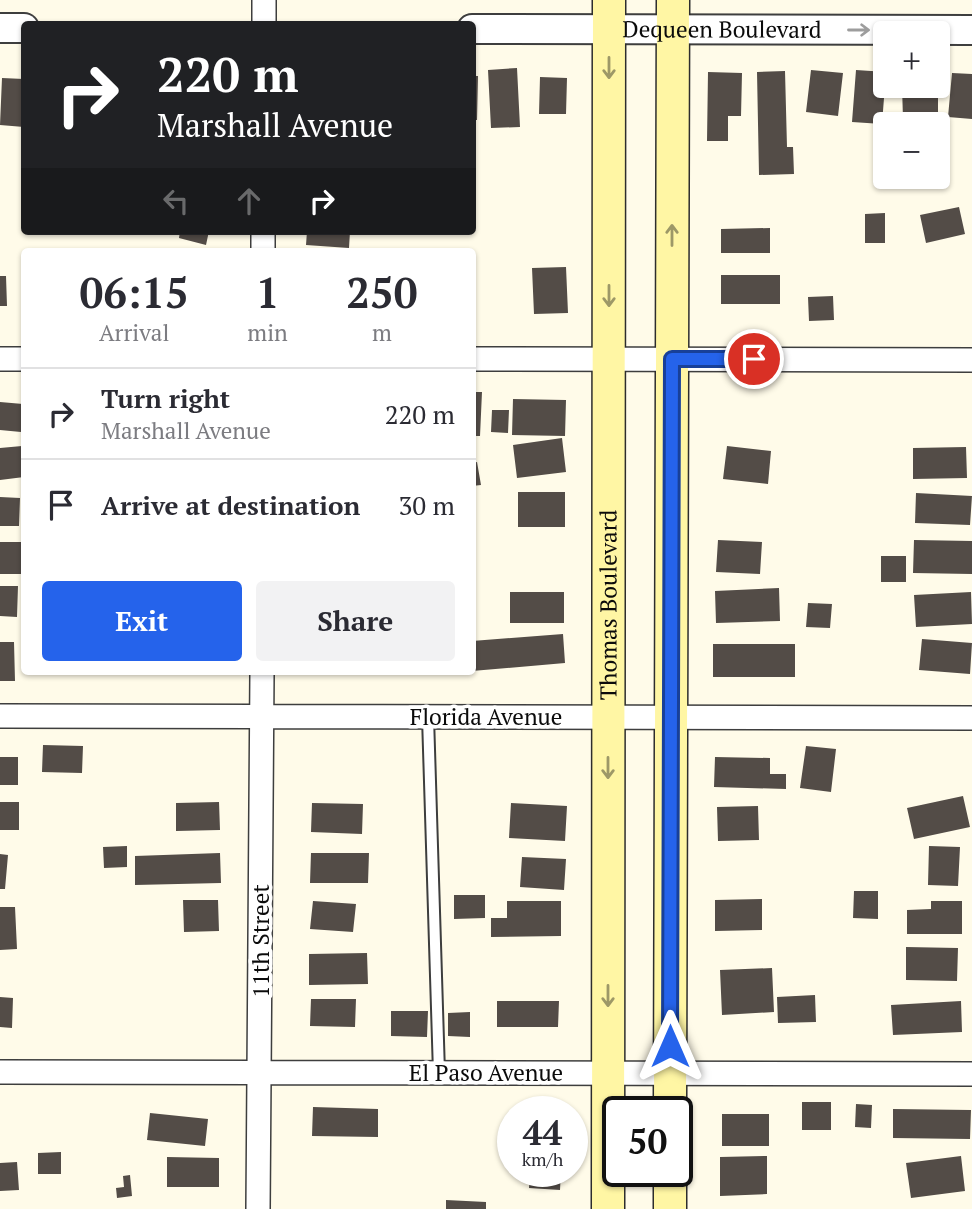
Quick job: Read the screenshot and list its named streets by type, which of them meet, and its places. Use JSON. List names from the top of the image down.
{
  "streets": {
    "main road": ["Thomas Boulevard"],
    "street": [
      "Dequeen Boulevard",
      "Florida Avenue",
      "11th Street",
      "El Paso Avenue"
    ]
  },
  "crossings": [
    ["Dequeen Boulevard", "Thomas Boulevard"],
    ["Thomas Boulevard", "Florida Avenue"],
    ["Thomas Boulevard", "El Paso Avenue"],
    ["Florida Avenue", "11th Street"],
    ["11th Street", "El Paso Avenue"]
  ],
  "one_way": ["Dequeen Boulevard"],
  "page": {
    "map_buttons": ["+", "−"],
    "turn": ["220 m", "Marshall Avenue"],
    "eta": [
      "06:15",
      "Arrival",
      "1",
      "min",
      "250",
      "m"
    ],
    "list": [
      {
        "name": "Turn right",
        "note": "Marshall Avenue",
        "value": "220 m"
      },
      {
        "name": "Arrive at destination",
        "value": "30 m"
      }
    ],
    "buttons": ["Exit", "Share"],
    "speed": "44 km/h",
    "limit": "50"
  }
}
